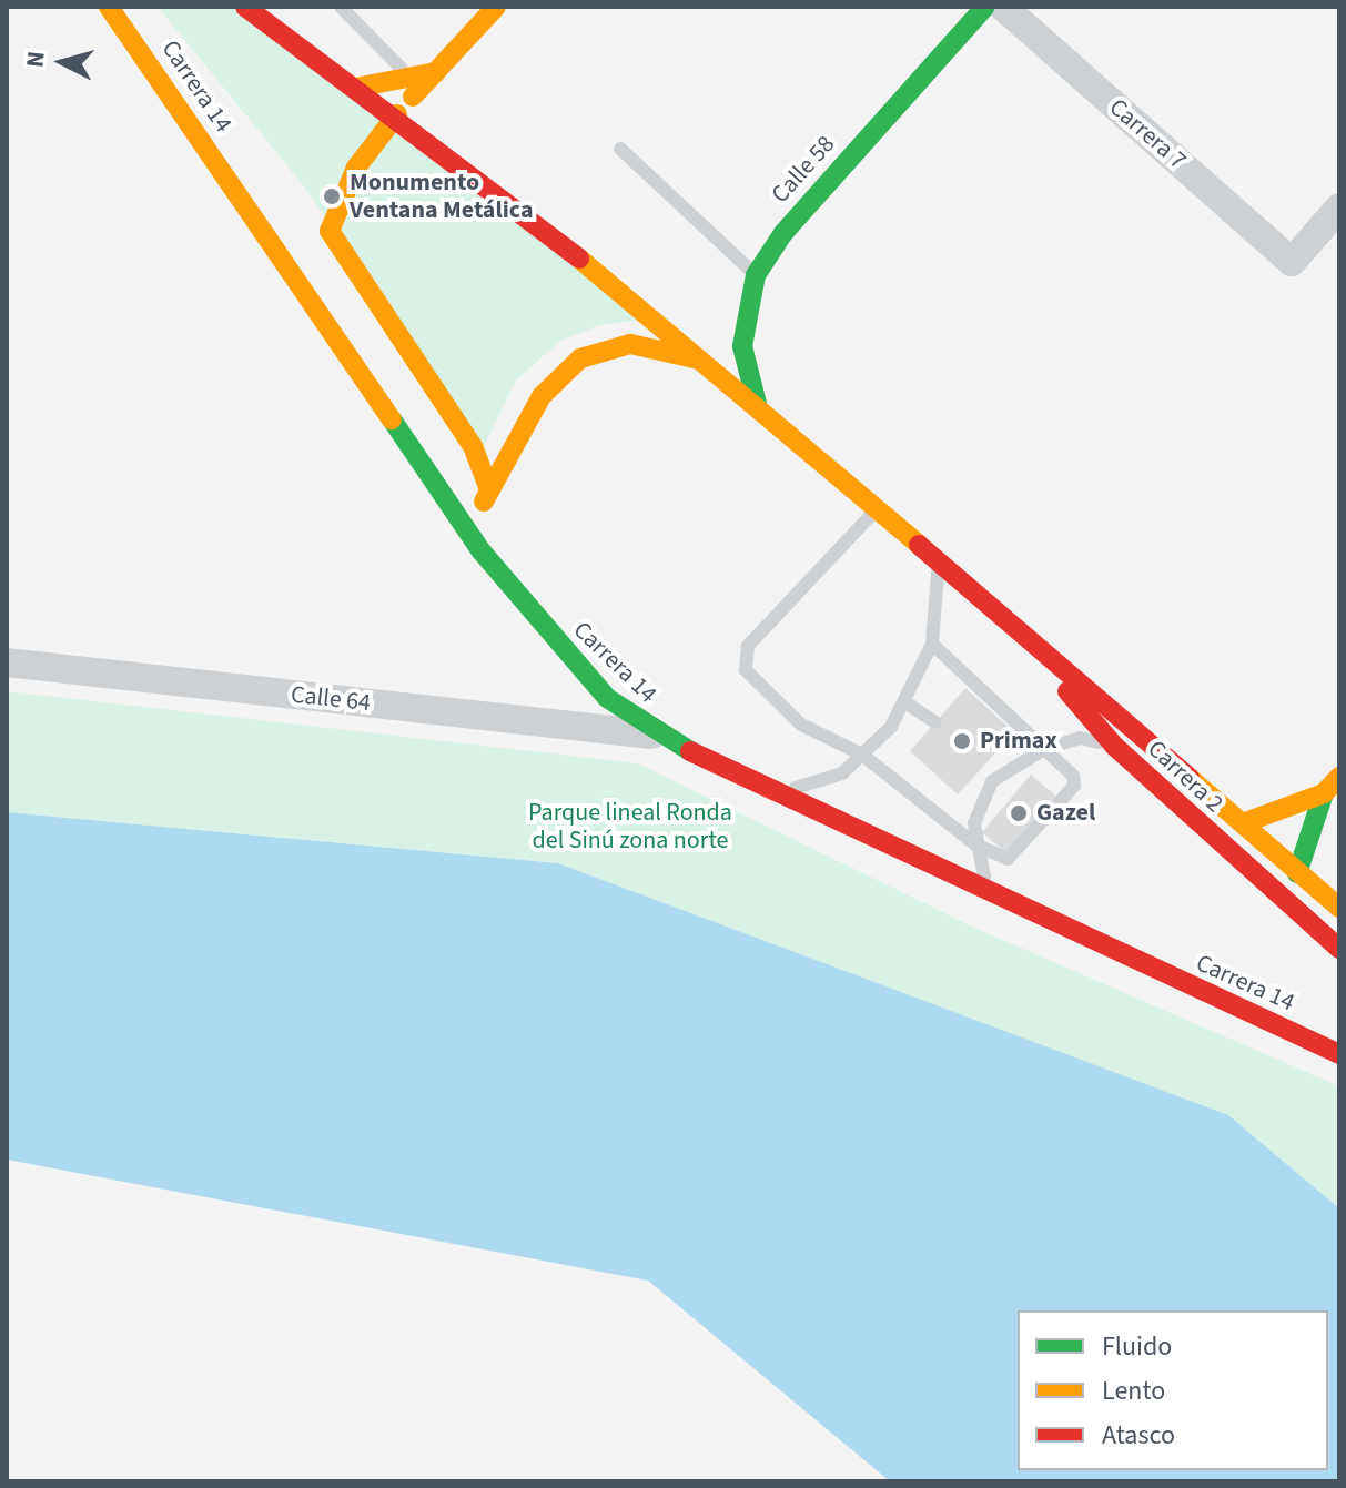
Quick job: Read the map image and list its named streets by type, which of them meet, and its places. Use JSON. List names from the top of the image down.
{
  "streets": {
    "main road": ["Carrera 14", "Calle 58", "Carrera 2"],
    "street": ["Carrera 7", "Calle 64"]
  },
  "crossings": [
    ["Carrera 14", "Calle 64"]
  ],
  "parks": ["Parque lineal Ronda del Sinú zona norte"],
  "places": ["Monumento Ventana Metálica", "Primax", "Gazel"],
  "legend": ["Fluido", "Lento", "Atasco"],
  "north": "left"
}
